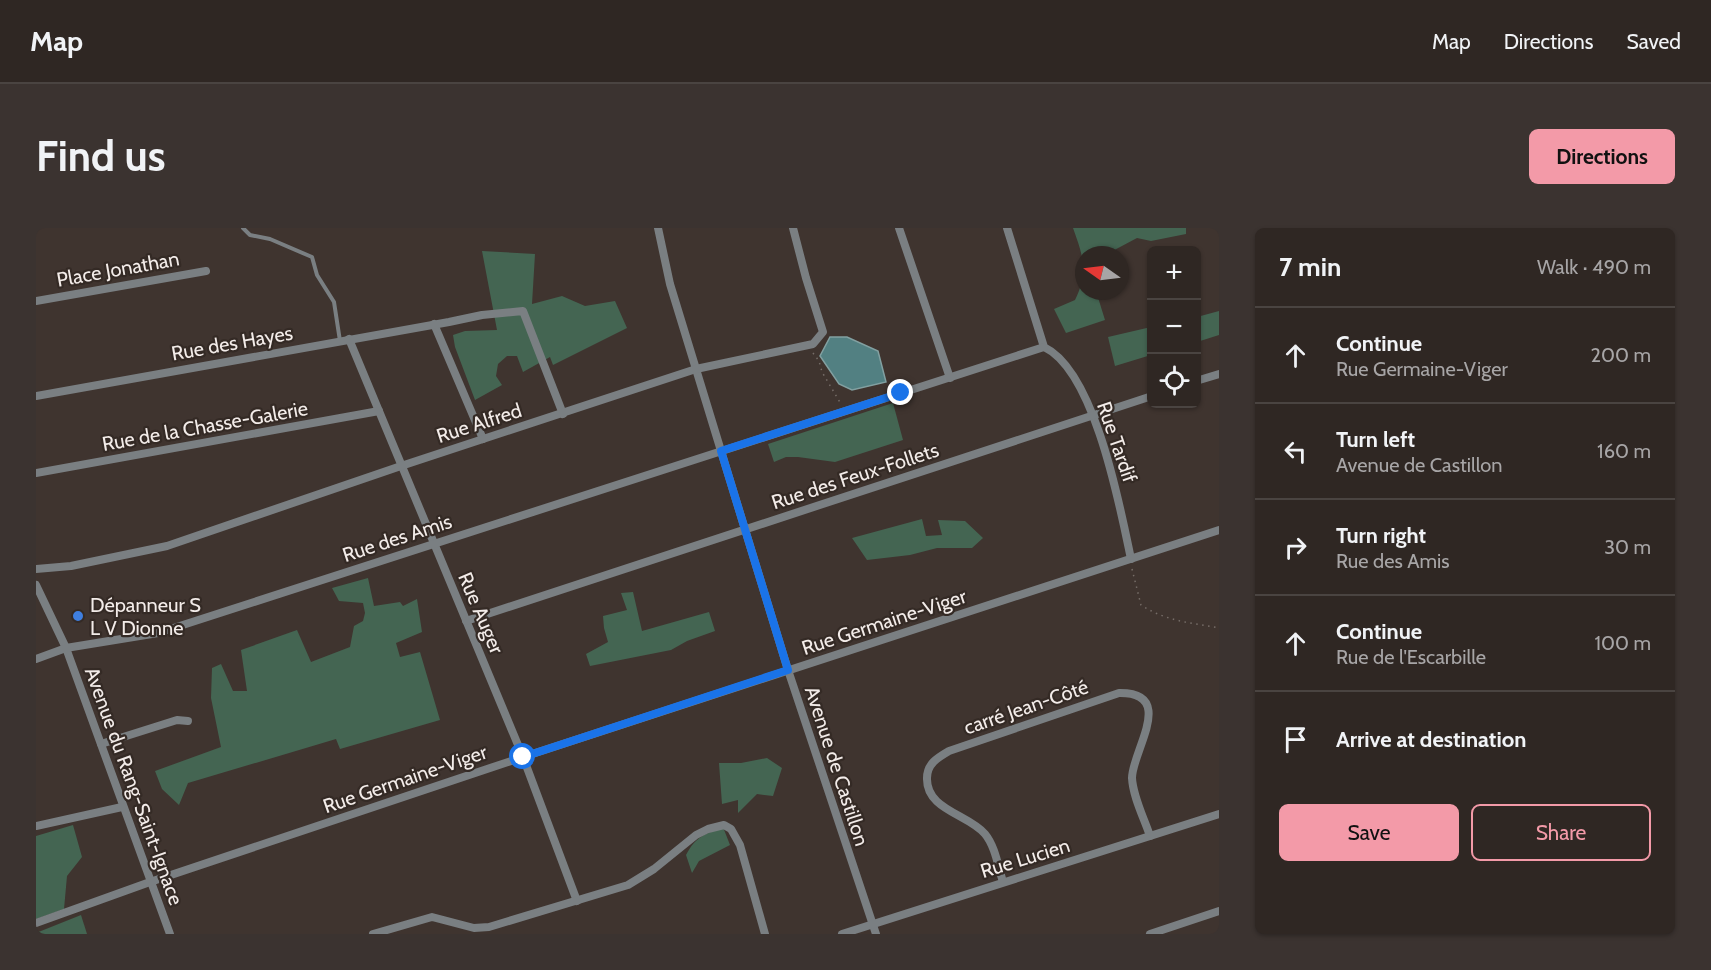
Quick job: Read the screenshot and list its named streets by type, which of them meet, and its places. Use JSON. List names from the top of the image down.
{
  "streets": {
    "street": [
      "Place Jonathan",
      "Rue des Hayes",
      "Rue Alfred",
      "Rue de la Chasse-Galerie",
      "Rue Tardif",
      "Rue des Feux-Follets",
      "Rue des Amis",
      "Rue Auger",
      "Rue Germaine-Viger",
      "carré Jean-Côté",
      "Avenue de Castillon",
      "Avenue du Rang-Saint-Ignace",
      "Rue Lucien"
    ]
  },
  "crossings": [
    ["Rue des Hayes", "Rue Alfred"],
    ["Rue des Hayes", "Rue Auger"],
    ["Rue Alfred", "Rue Auger"],
    ["Rue Alfred", "Avenue de Castillon"],
    ["Rue de la Chasse-Galerie", "Rue Auger"],
    ["Rue Tardif", "Rue des Feux-Follets"],
    ["Rue Tardif", "Rue des Amis"],
    ["Rue Tardif", "Rue Germaine-Viger"],
    ["Rue des Feux-Follets", "Rue Auger"],
    ["Rue des Feux-Follets", "Avenue de Castillon"],
    ["Rue des Amis", "Rue Auger"],
    ["Rue des Amis", "Avenue de Castillon"],
    ["Rue des Amis", "Avenue du Rang-Saint-Ignace"],
    ["Rue Auger", "Rue Germaine-Viger"],
    ["Rue Germaine-Viger", "Avenue de Castillon"],
    ["Rue Germaine-Viger", "Avenue du Rang-Saint-Ignace"],
    ["carré Jean-Côté", "Rue Lucien"],
    ["Avenue de Castillon", "Rue Lucien"]
  ],
  "places": ["Dépanneur S L V Dionne"],
  "north": "left",
  "page": {
    "header": "Map",
    "nav": ["Map", "Directions", "Saved"],
    "buttons": [
      "Directions",
      ["Save", "Share"]
    ],
    "title": "Find us",
    "heading": ["7 min", "Walk · 490 m"],
    "map_buttons": ["+", "−"],
    "list": [
      ["Continue", "Rue Germaine-Viger", "200 m"],
      ["Turn left", "Avenue de Castillon", "160 m"],
      ["Turn right", "Rue des Amis", "30 m"],
      ["Continue", "Rue de l'Escarbille", "100 m"],
      "Arrive at destination"
    ]
  }
}
